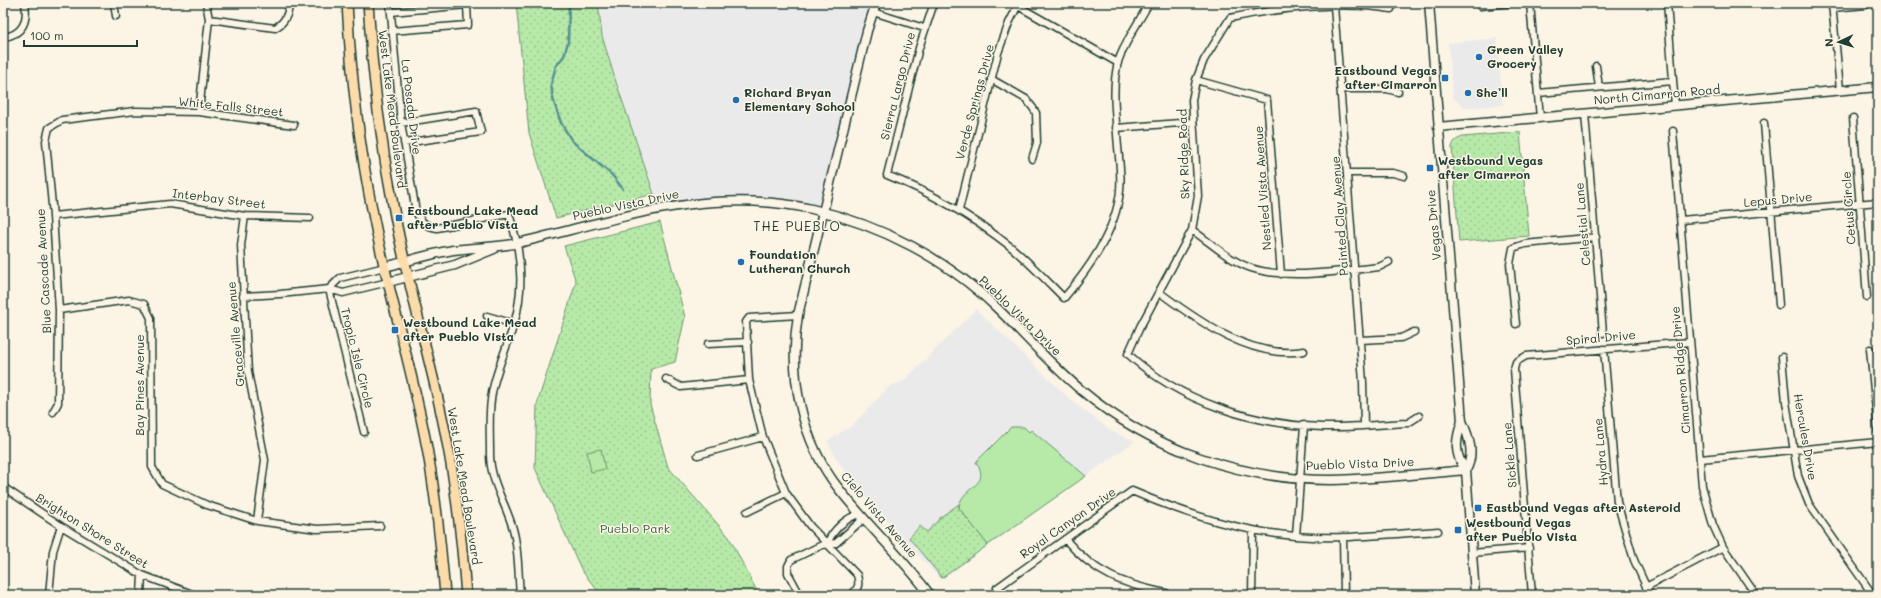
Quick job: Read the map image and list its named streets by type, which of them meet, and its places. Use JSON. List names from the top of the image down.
{
  "streets": {
    "main road": ["West Lake Mead Boulevard"],
    "street": [
      "Sierra Largo Drive",
      "North Cimarron Road",
      "Verde Springs Drive",
      "White Falls Street",
      "La Posada Drive",
      "Sky Ridge Road",
      "Nestled Vista Avenue",
      "Interbay Street",
      "Lepus Drive",
      "Pueblo Vista Drive",
      "Cetus Circle",
      "Painted Clay Avenue",
      "Celestial Lane",
      "Vegas Drive",
      "Blue Cascade Avenue",
      "Graceville Avenue",
      "Spiral Drive",
      "Tropic Isle Circle",
      "Cimarron Ridge Drive",
      "Bay Pines Avenue",
      "Hercules Drive",
      "Hydra Lane",
      "Sickle Lane",
      "Cielo Vista Avenue",
      "Royal Canyon Drive",
      "Brighton Shore Street"
    ]
  },
  "crossings": [
    ["Sierra Largo Drive", "Verde Springs Drive"],
    ["North Cimarron Road", "Celestial Lane"],
    ["North Cimarron Road", "Vegas Drive"],
    ["White Falls Street", "Blue Cascade Avenue"],
    ["La Posada Drive", "Pueblo Vista Drive"],
    ["West Lake Mead Boulevard", "Pueblo Vista Drive"],
    ["Sky Ridge Road", "Nestled Vista Avenue"],
    ["Interbay Street", "Blue Cascade Avenue"],
    ["Interbay Street", "Graceville Avenue"],
    ["Lepus Drive", "Cetus Circle"],
    ["Lepus Drive", "Cimarron Ridge Drive"],
    ["Pueblo Vista Drive", "Vegas Drive"],
    ["Pueblo Vista Drive", "Graceville Avenue"],
    ["Pueblo Vista Drive", "Tropic Isle Circle"],
    ["Pueblo Vista Drive", "Cielo Vista Avenue"],
    ["Blue Cascade Avenue", "Bay Pines Avenue"],
    ["Graceville Avenue", "Bay Pines Avenue"],
    ["Spiral Drive", "Cimarron Ridge Drive"],
    ["Spiral Drive", "Hydra Lane"],
    ["Spiral Drive", "Sickle Lane"]
  ],
  "districts": ["THE PUEBLO"],
  "parks": ["Pueblo Park"],
  "places": {
    "other": [
      "Green Valley Grocery",
      "She’ll",
      "Richard Bryan Elementary School",
      "Foundation Lutheran Church"
    ],
    "transit": [
      "Eastbound Vegas after Cimarron",
      "Westbound Vegas after Cimarron",
      "Eastbound Lake Mead after Pueblo Vista",
      "Westbound Lake Mead after Pueblo Vista",
      "Eastbound Vegas after Asteroid",
      "Westbound Vegas after Pueblo Vista"
    ]
  },
  "scale_bar": "100 m",
  "north": "left"
}
